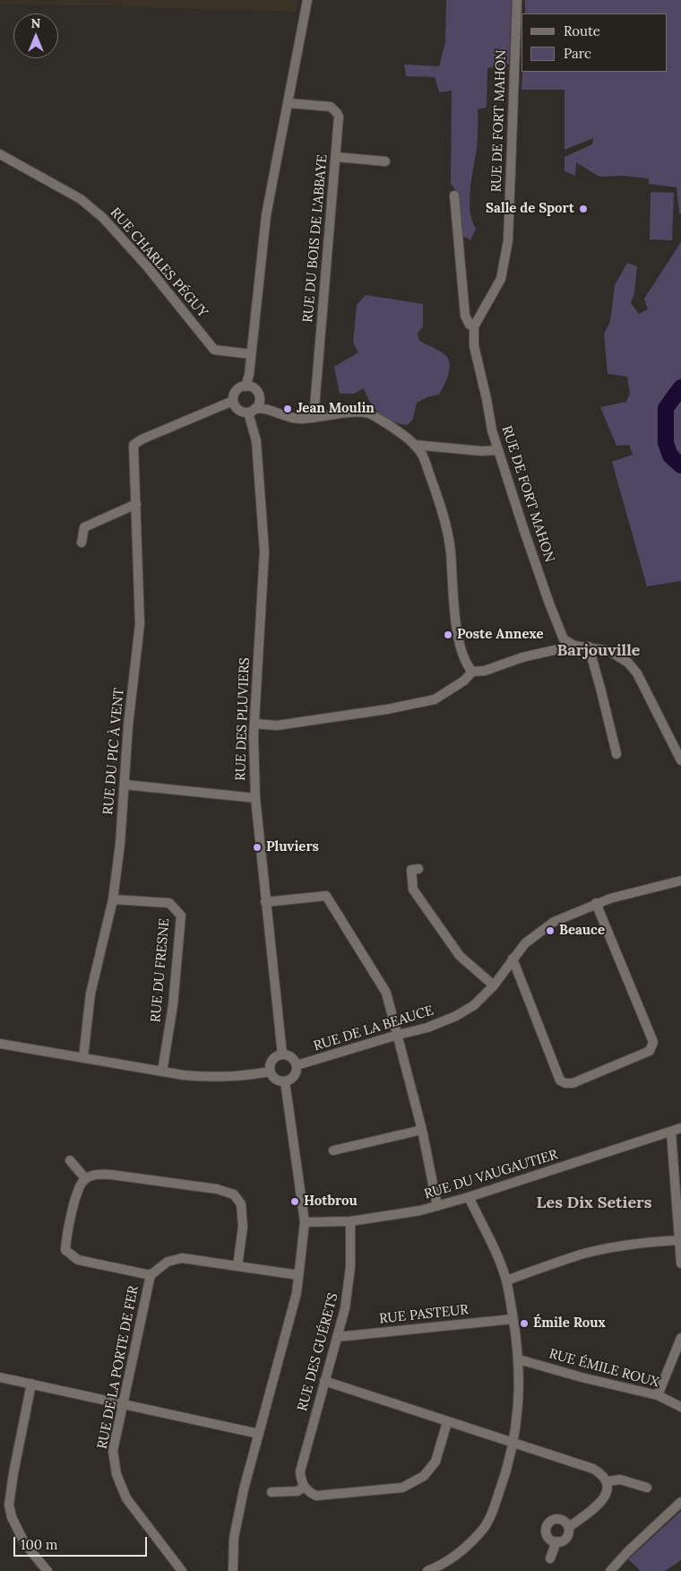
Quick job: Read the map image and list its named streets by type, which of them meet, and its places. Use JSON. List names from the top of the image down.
{
  "streets": {
    "street": [
      "RUE DE FORT MAHON",
      "RUE DU BOIS DE L'ABBAYE",
      "RUE CHARLES PÉGUY",
      "RUE DES PLUVIERS",
      "RUE DU PIC À VENT",
      "RUE DU FRESNE",
      "RUE DE LA BEAUCE",
      "RUE DU VAUGAUTIER",
      "RUE PASTEUR",
      "RUE DES GUÉRETS",
      "RUE DE LA PORTE DE FER",
      "RUE ÉMILE ROUX"
    ]
  },
  "crossings": [
    ["RUE DES PLUVIERS", "RUE DU PIC À VENT"],
    ["RUE DES PLUVIERS", "RUE DE LA BEAUCE"],
    ["RUE DU PIC À VENT", "RUE DU FRESNE"],
    ["RUE DU VAUGAUTIER", "RUE DES GUÉRETS"],
    ["RUE PASTEUR", "RUE DES GUÉRETS"]
  ],
  "districts": ["Barjouville", "Les Dix Setiers"],
  "places": [
    "Salle de Sport",
    "Jean Moulin",
    "Poste Annexe",
    "Pluviers",
    "Beauce",
    "Hotbrou",
    "Émile Roux"
  ],
  "legend": ["Route", "Parc"],
  "scale_bar": "100 m",
  "north": "top"
}
